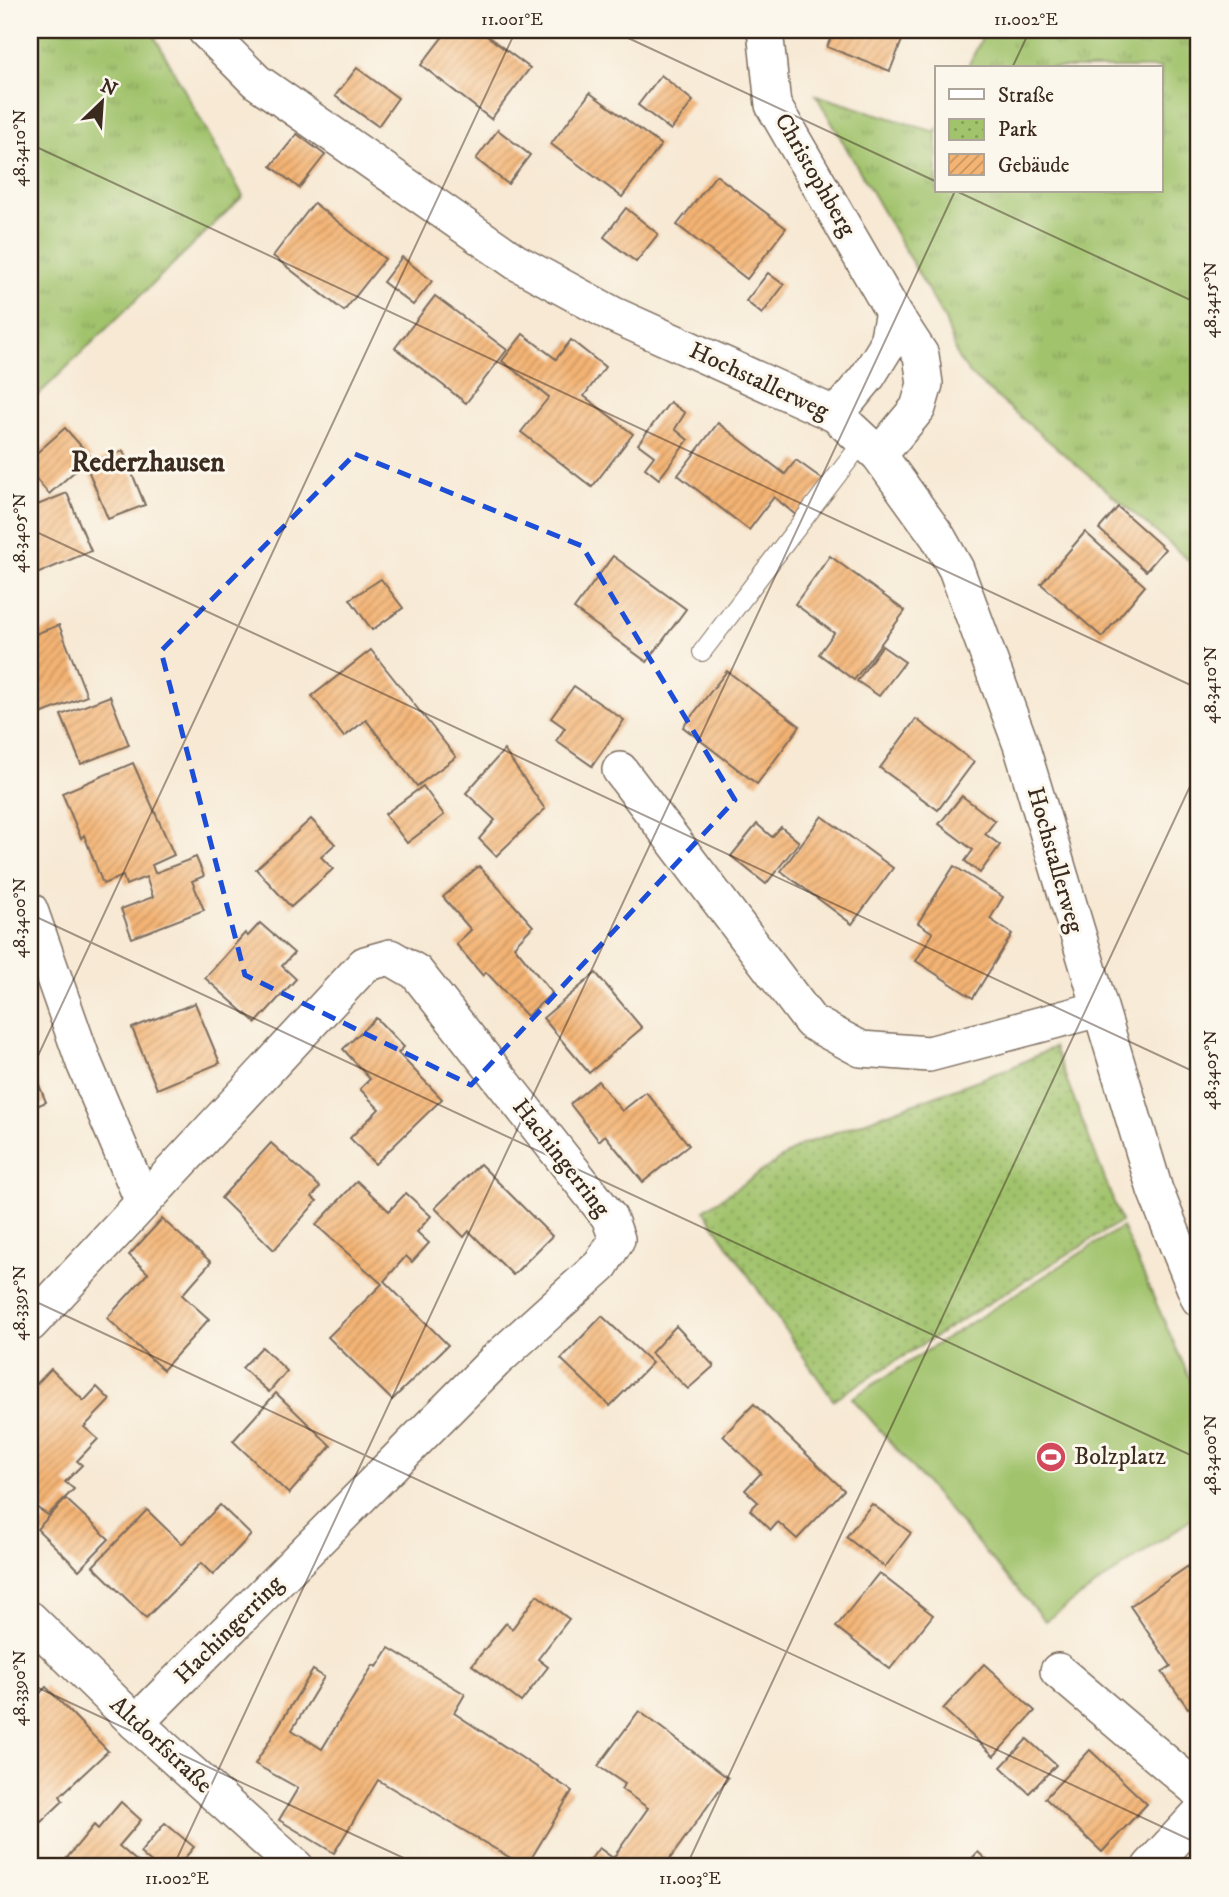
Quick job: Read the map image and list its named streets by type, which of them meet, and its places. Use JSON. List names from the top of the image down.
{
  "streets": {
    "street": [
      "Christophberg",
      "Hochstallerweg",
      "Hachingerring",
      "Altdorfstraße"
    ]
  },
  "crossings": [
    ["Christophberg", "Hochstallerweg"],
    ["Hachingerring", "Altdorfstraße"]
  ],
  "districts": ["Rederzhausen"],
  "places": {
    "sports": ["Bolzplatz"]
  },
  "legend": ["Straße", "Park", "Gebäude"],
  "north": "top right",
  "coordinates": [
    "11.001°E",
    "11.002°E",
    "48.3410°N",
    "48.3415°N",
    "48.3405°N",
    "48.3400°N",
    "48.3395°N",
    "48.3390°N",
    "11.003°E"
  ]
}
